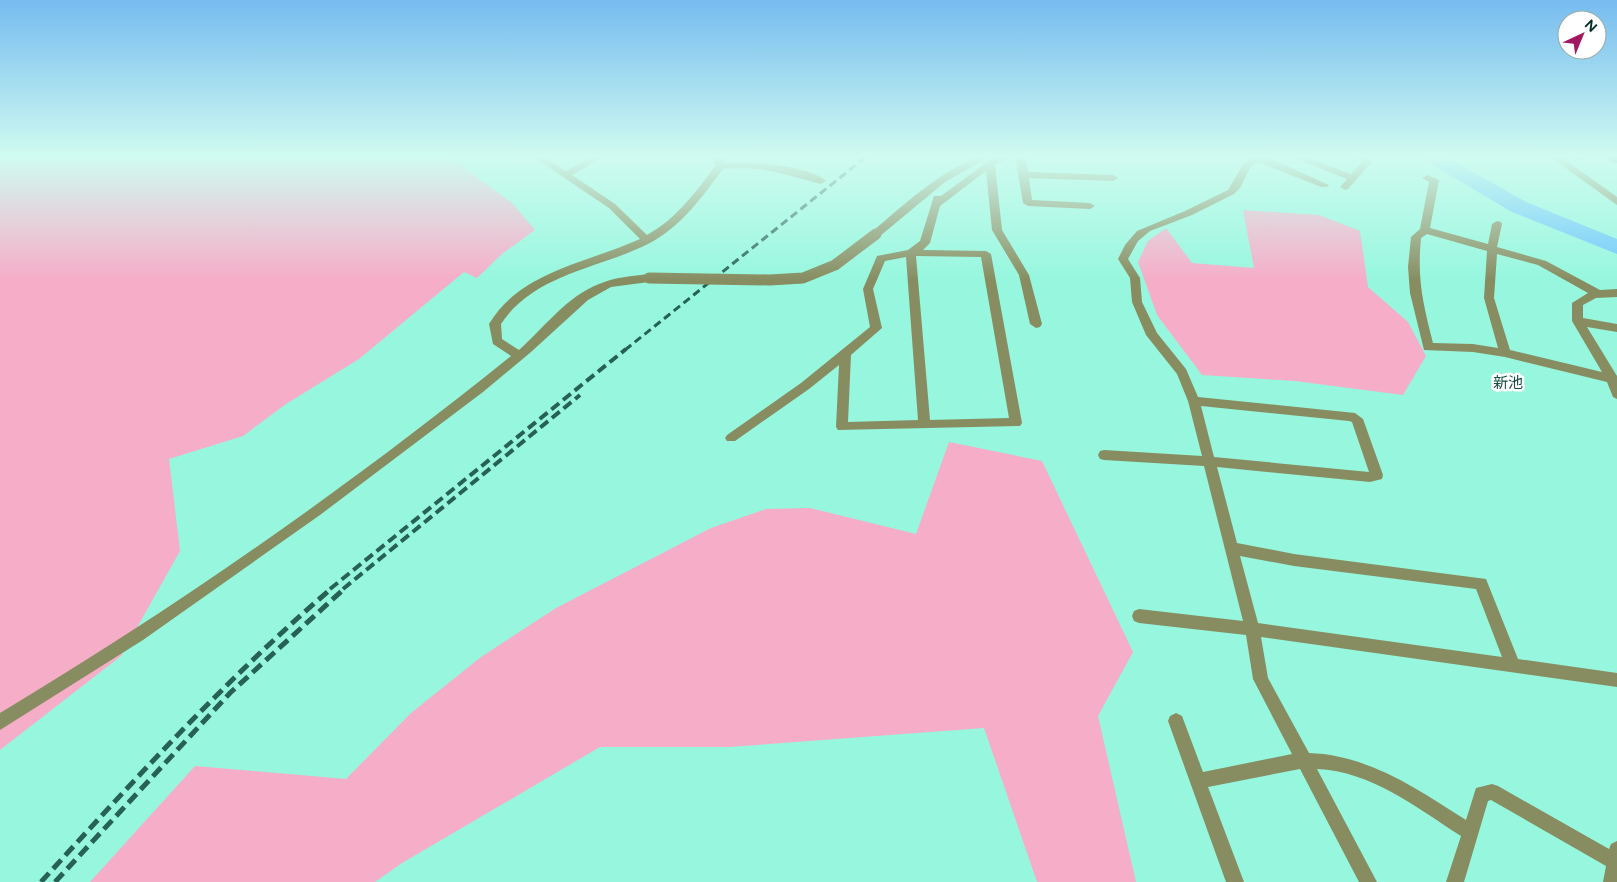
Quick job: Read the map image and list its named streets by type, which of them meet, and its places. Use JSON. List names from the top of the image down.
{
  "districts": ["新池"],
  "north": "top right"
}
